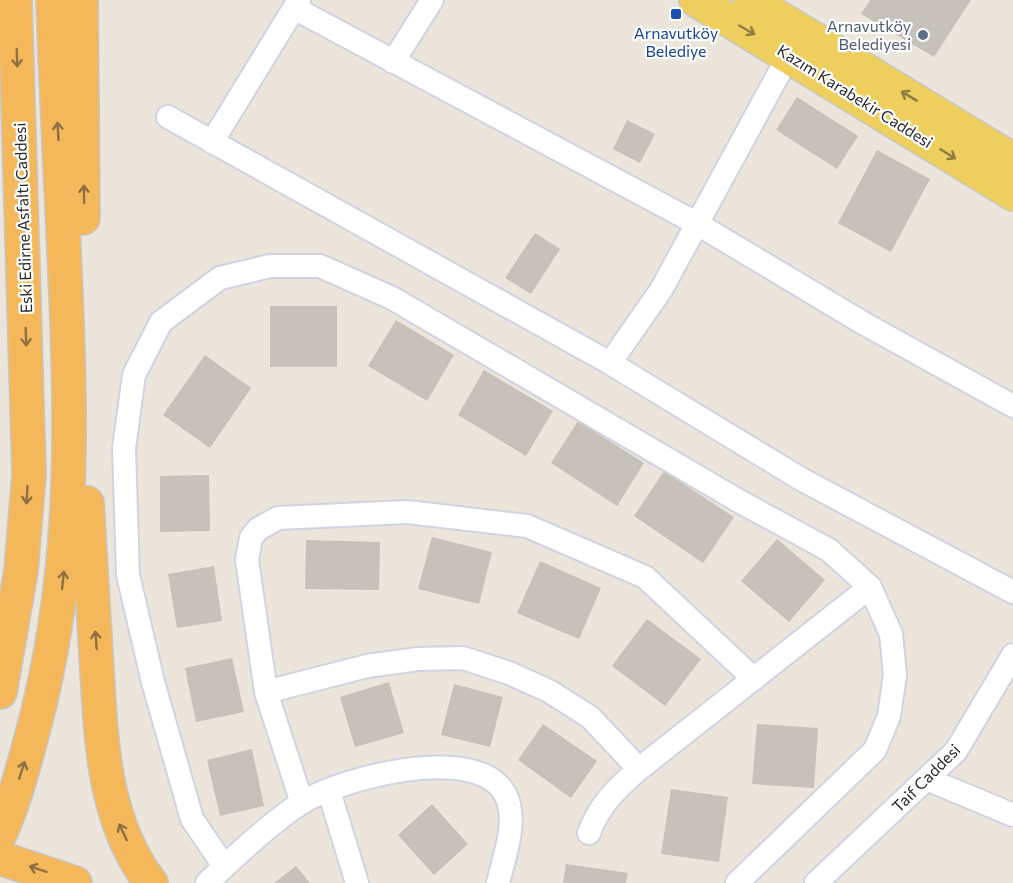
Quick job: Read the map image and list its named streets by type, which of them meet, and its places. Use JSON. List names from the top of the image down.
{
  "streets": {
    "highway": ["Eski Edirne Asfaltı Caddesi"],
    "main road": ["Kazım Karabekir Caddesi"],
    "street": ["Taif Caddesi"]
  },
  "places": {
    "transit": ["Arnavutköy Belediye"],
    "other": ["Arnavutköy Belediyesi"]
  }
}
